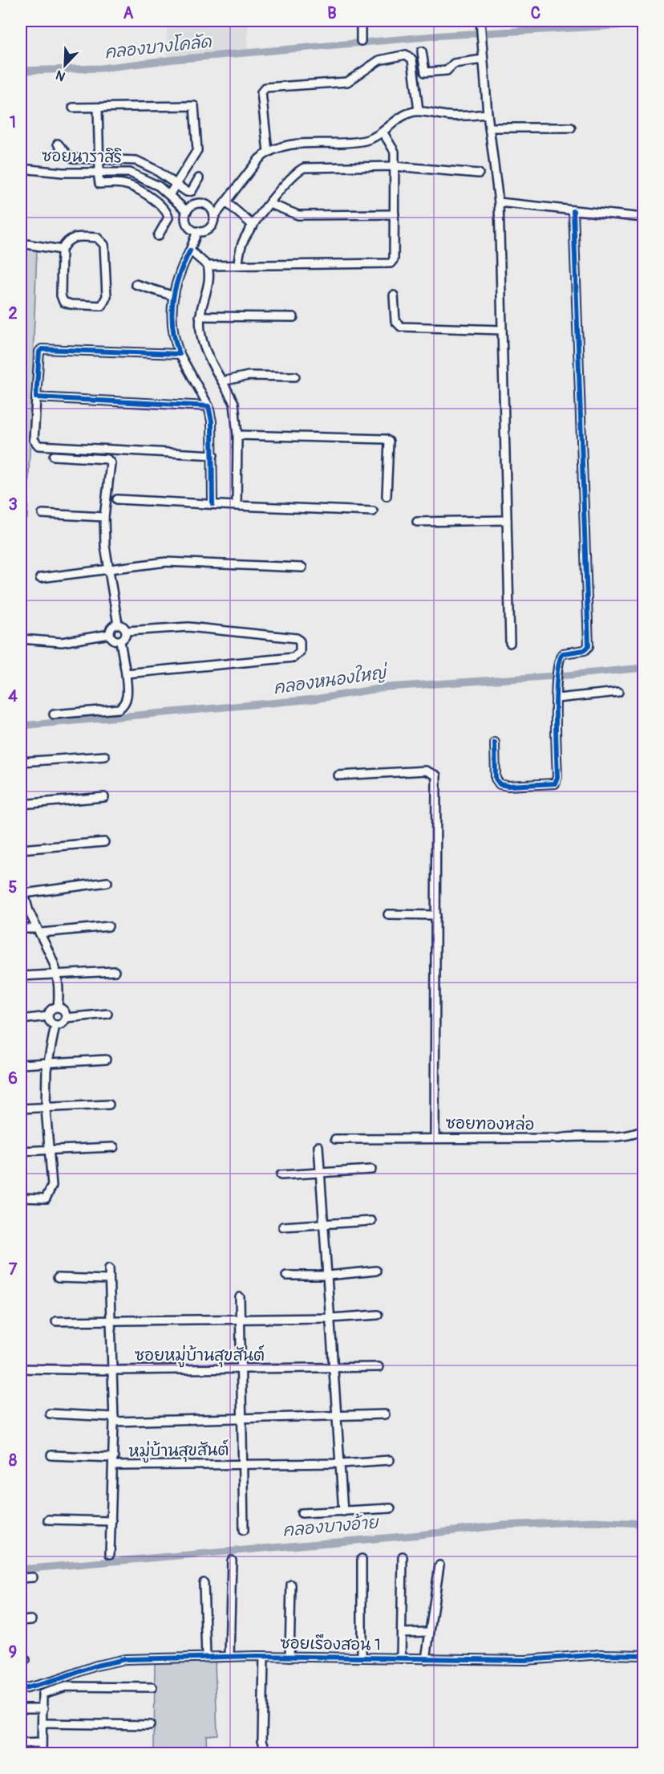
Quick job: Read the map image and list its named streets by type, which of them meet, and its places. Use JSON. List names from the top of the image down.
{
  "streets": {
    "street": [
      "ซอยนาราสิริ",
      "ซอยทองหล่อ",
      "ซอยหมู่บ้านสุขสันต์",
      "หมู่บ้านสุขสันต์",
      "ซอยเรืองสอน 1"
    ]
  },
  "crossings": [
    ["ซอยหมู่บ้านสุขสันต์", "หมู่บ้านสุขสันต์"]
  ],
  "water": ["คลองบางโคลัด", "คลองหนองใหญ่", "คลองบางอ้าย"],
  "north": "bottom left",
  "grid": {
    "columns": ["A", "B", "C"],
    "rows": [
      "1",
      "2",
      "3",
      "4",
      "5",
      "6",
      "7",
      "8",
      "9"
    ]
  }
}
